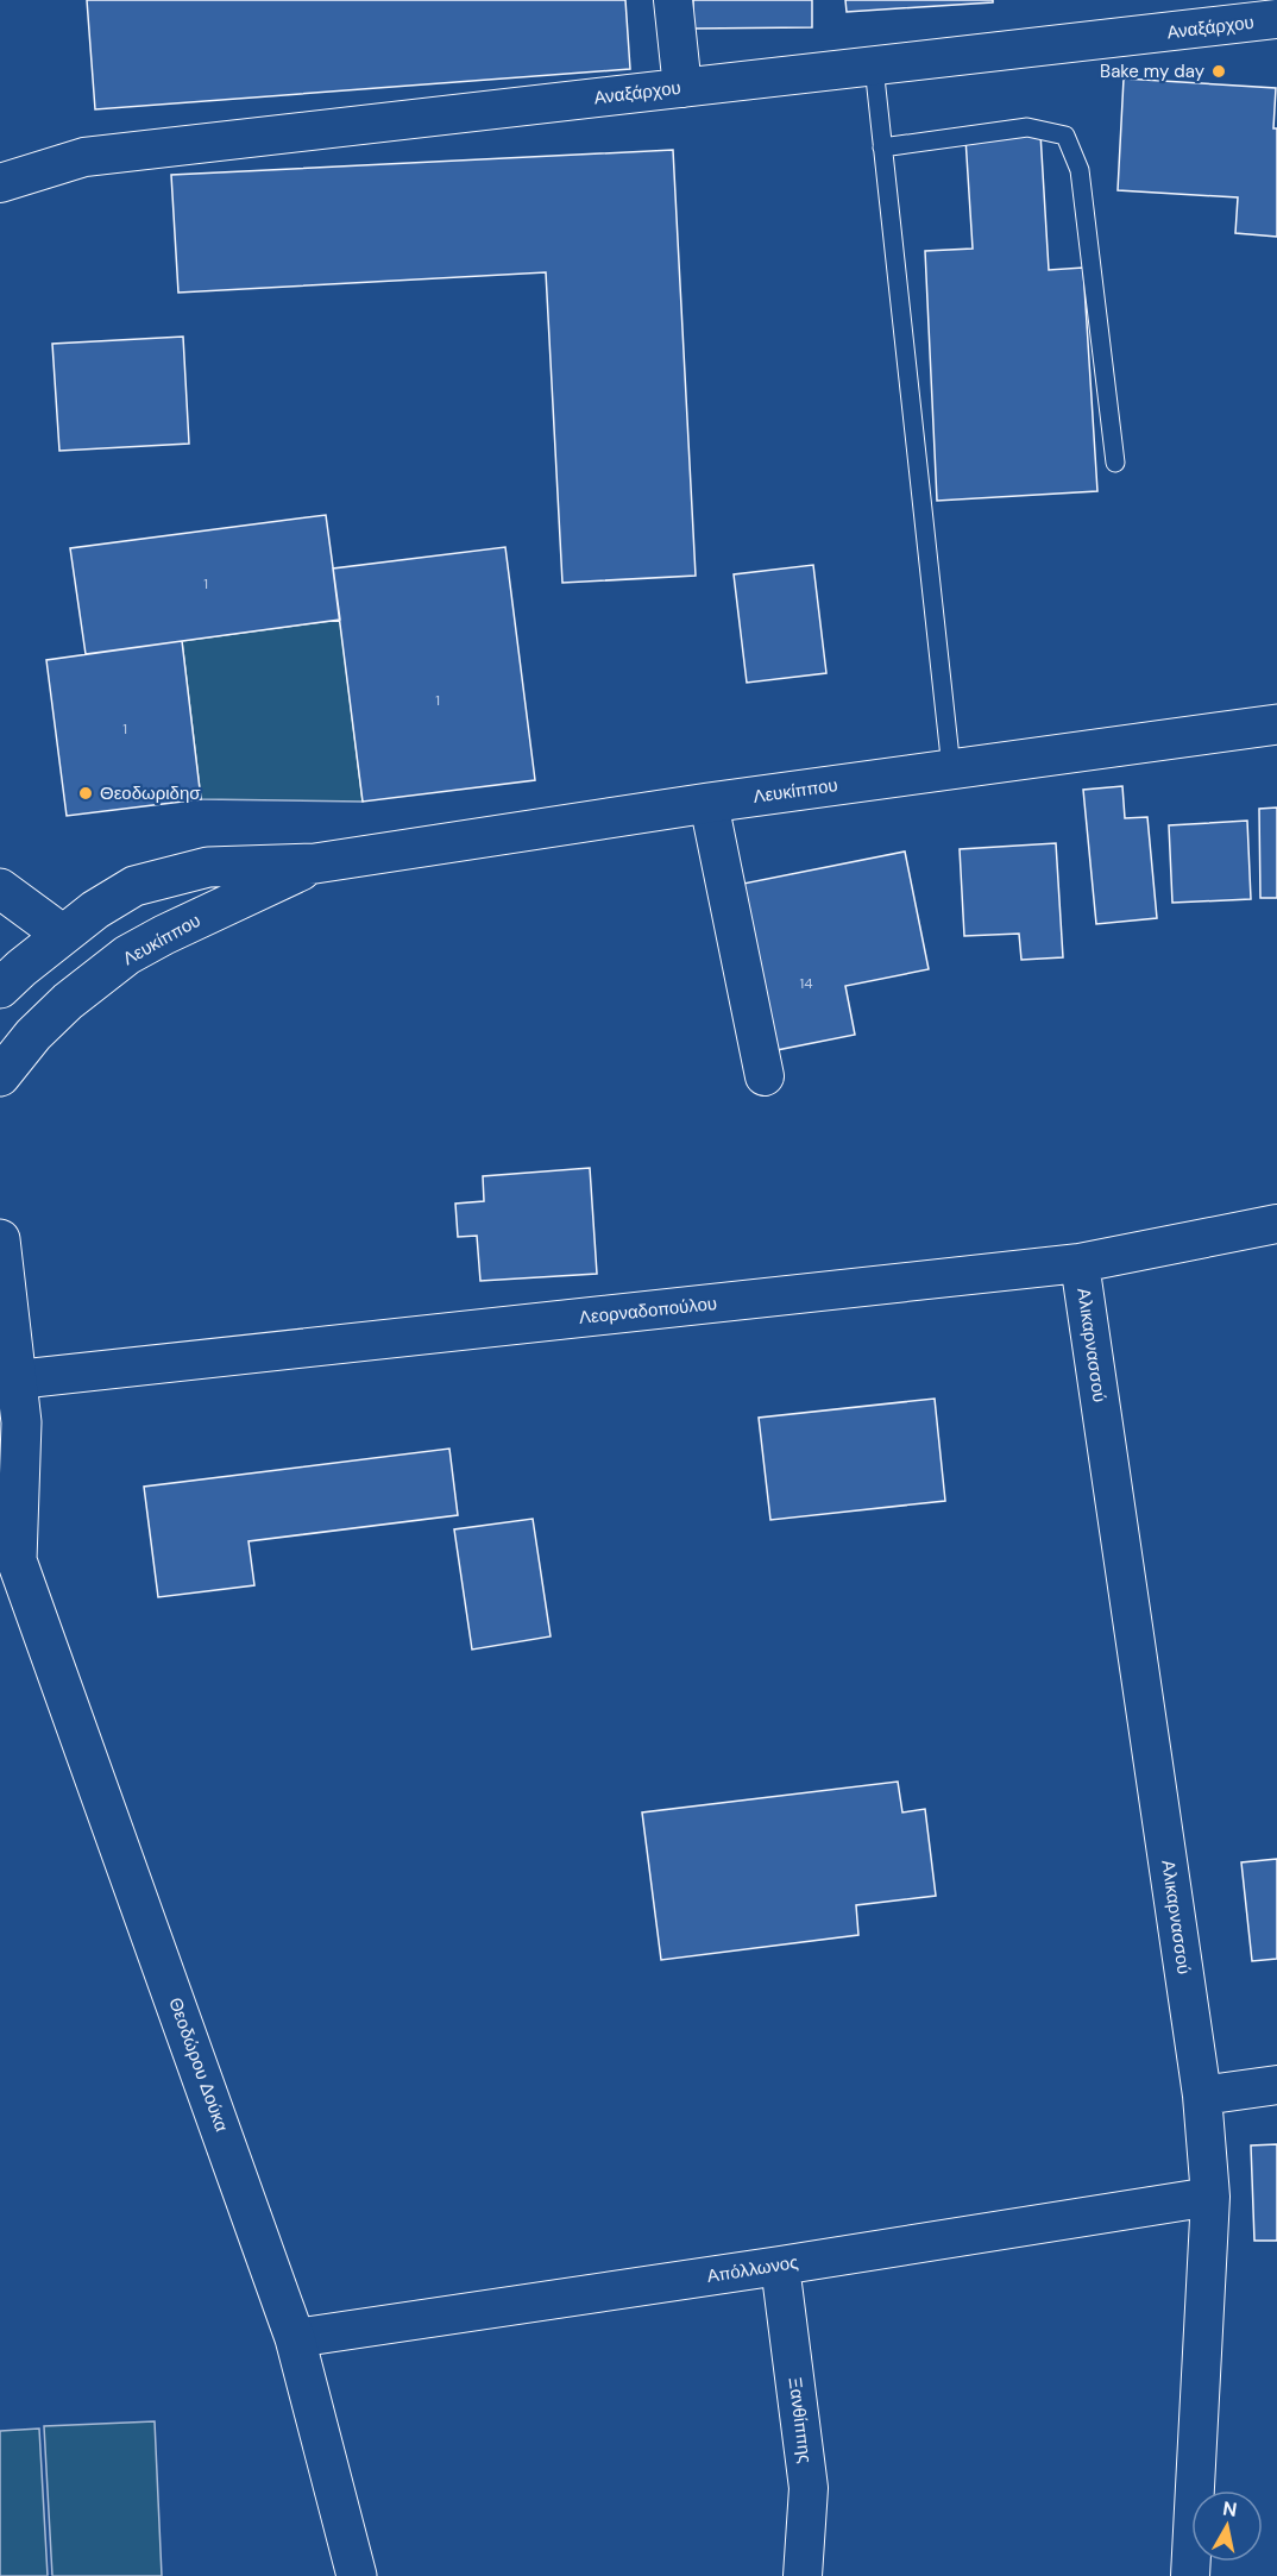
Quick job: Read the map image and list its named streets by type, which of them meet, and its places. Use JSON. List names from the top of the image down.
{
  "streets": {
    "main road": ["Λευκίππου", "Θεοδώρου Δούκα"],
    "street": [
      "Αναξάρχου",
      "Λεορναδοπούλου",
      "Αλικαρνασσού",
      "Απόλλωνος",
      "Ξανθίππης"
    ]
  },
  "crossings": [
    ["Λεορναδοπούλου", "Αλικαρνασσού"],
    ["Λεορναδοπούλου", "Θεοδώρου Δούκα"],
    ["Αλικαρνασσού", "Απόλλωνος"],
    ["Θεοδώρου Δούκα", "Απόλλωνος"],
    ["Απόλλωνος", "Ξανθίππης"]
  ],
  "places": ["Bake my day", "Θεοδωριδησ"],
  "house_numbers": [
    "1",
    "1",
    "1",
    "14"
  ],
  "north": "top"
}
